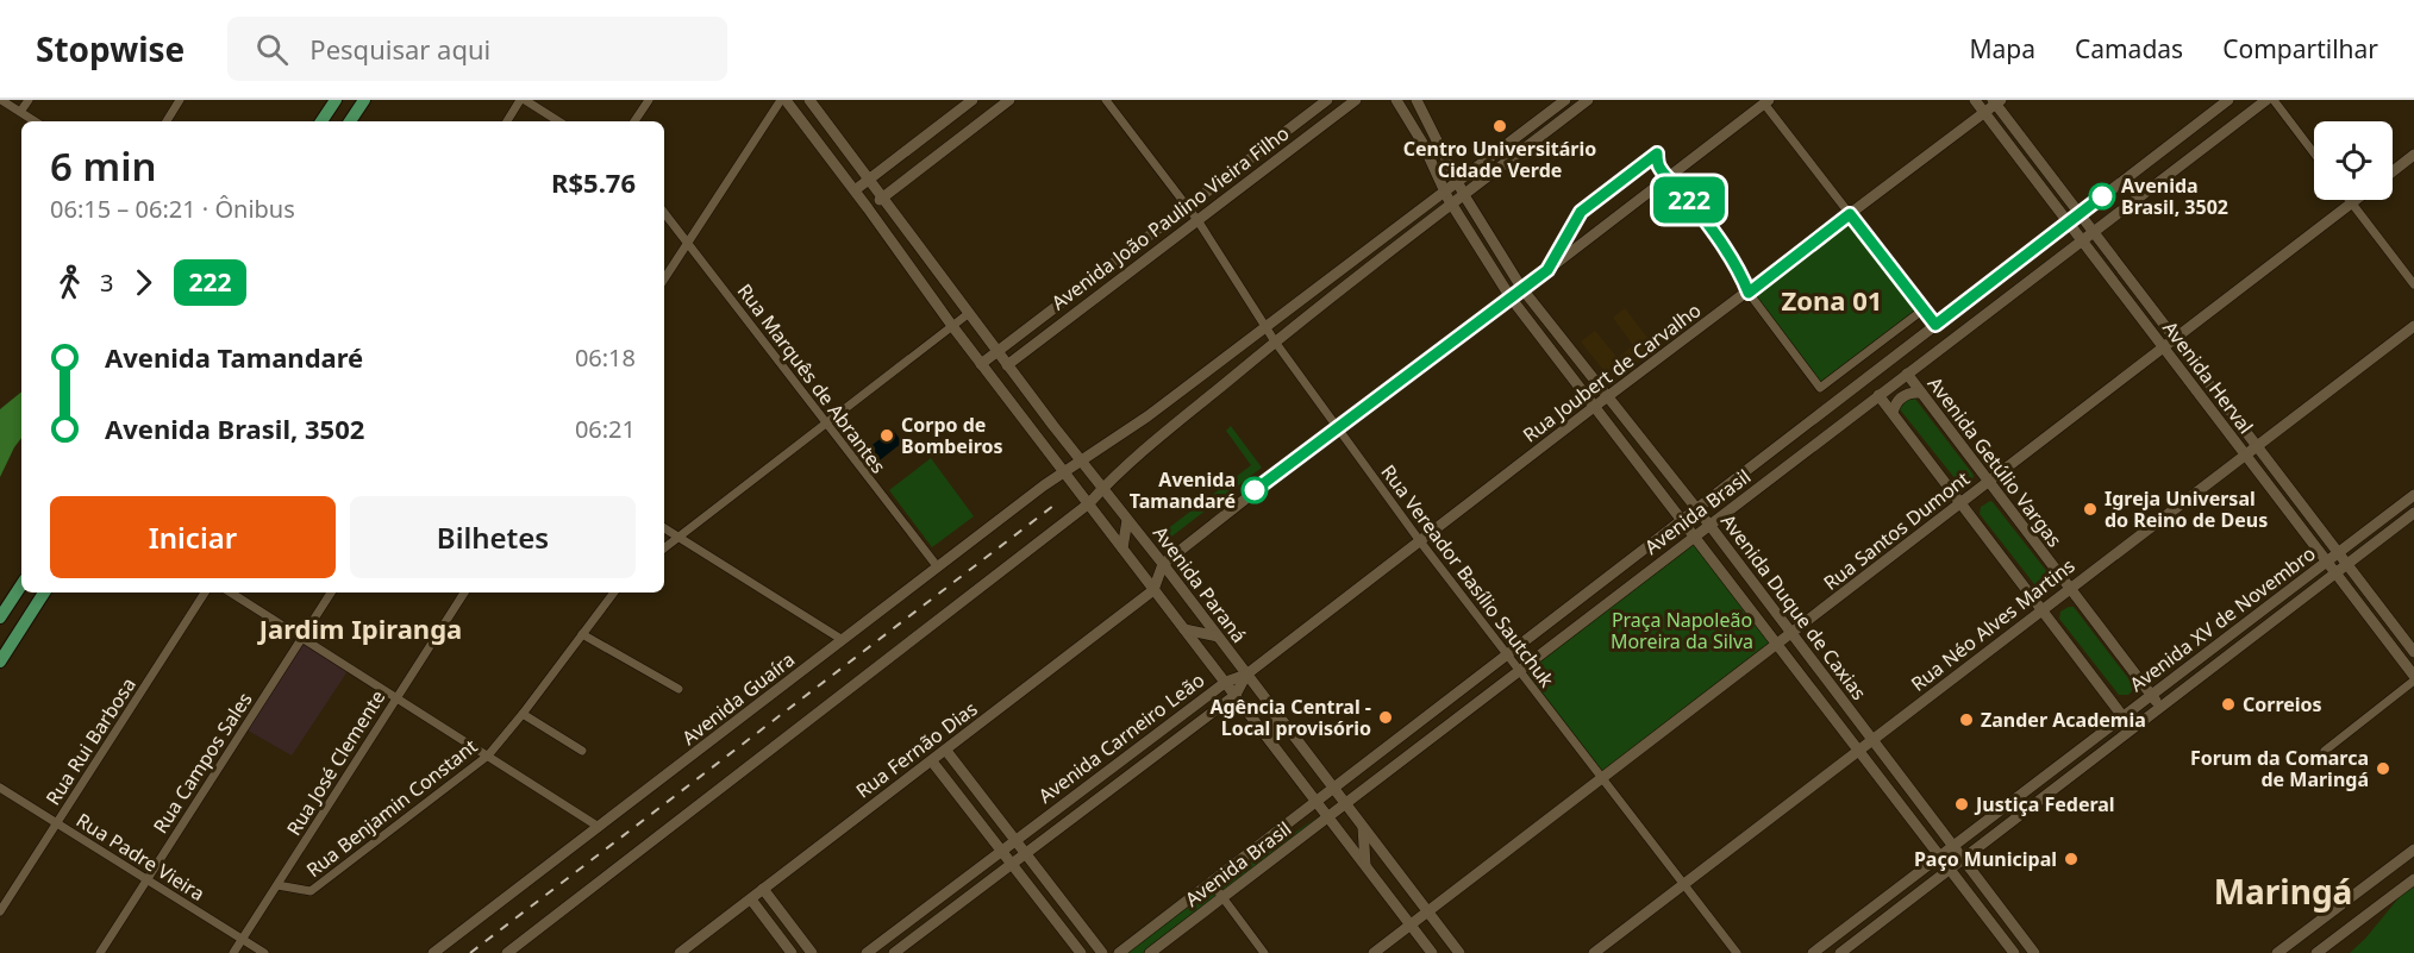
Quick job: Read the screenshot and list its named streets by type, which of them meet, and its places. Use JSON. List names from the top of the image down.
{
  "streets": {
    "main road": [
      "Avenida João Paulino Vieira Filho",
      "Rua Joubert de Carvalho",
      "Avenida Herval",
      "Avenida Getúlio Vargas",
      "Avenida Brasil",
      "Rua Santos Dumont",
      "Avenida Paraná",
      "Avenida Duque de Caxias",
      "Avenida XV de Novembro",
      "Rua Néo Alves Martins",
      "Avenida Guaíra",
      "Avenida Carneiro Leão",
      "Rua Fernão Dias"
    ],
    "street": [
      "Rua Marquês de Abrantes",
      "Rua Vereador Basílio Sautchuk",
      "Rua Rui Barbosa",
      "Rua Campos Sales",
      "Rua José Clemente",
      "Rua Benjamin Constant",
      "Rua Padre Vieira"
    ]
  },
  "crossings": [
    ["Avenida João Paulino Vieira Filho", "Rua Vereador Basílio Sautchuk"],
    ["Avenida João Paulino Vieira Filho", "Avenida Paraná"],
    ["Rua Joubert de Carvalho", "Avenida Herval"],
    ["Rua Joubert de Carvalho", "Rua Vereador Basílio Sautchuk"],
    ["Rua Joubert de Carvalho", "Avenida Paraná"],
    ["Rua Joubert de Carvalho", "Avenida Duque de Caxias"],
    ["Rua Joubert de Carvalho", "Avenida Carneiro Leão"],
    ["Avenida Herval", "Avenida Brasil"],
    ["Avenida Herval", "Rua Santos Dumont"],
    ["Avenida Herval", "Avenida XV de Novembro"],
    ["Avenida Herval", "Rua Néo Alves Martins"],
    ["Rua Marquês de Abrantes", "Avenida Guaíra"],
    ["Avenida Getúlio Vargas", "Avenida Brasil"],
    ["Avenida Getúlio Vargas", "Rua Santos Dumont"],
    ["Avenida Getúlio Vargas", "Avenida XV de Novembro"],
    ["Avenida Getúlio Vargas", "Rua Néo Alves Martins"],
    ["Avenida Brasil", "Rua Vereador Basílio Sautchuk"],
    ["Avenida Brasil", "Avenida Paraná"],
    ["Avenida Brasil", "Avenida Duque de Caxias"],
    ["Rua Santos Dumont", "Rua Vereador Basílio Sautchuk"],
    ["Rua Santos Dumont", "Avenida Paraná"],
    ["Rua Santos Dumont", "Avenida Duque de Caxias"],
    ["Rua Vereador Basílio Sautchuk", "Rua Néo Alves Martins"],
    ["Rua Vereador Basílio Sautchuk", "Avenida Guaíra"],
    ["Avenida Paraná", "Avenida Guaíra"],
    ["Avenida Paraná", "Avenida Carneiro Leão"],
    ["Avenida Paraná", "Rua Fernão Dias"],
    ["Avenida Duque de Caxias", "Avenida XV de Novembro"],
    ["Avenida Duque de Caxias", "Rua Néo Alves Martins"],
    ["Avenida Duque de Caxias", "Avenida Guaíra"],
    ["Rua Rui Barbosa", "Rua Padre Vieira"],
    ["Rua Campos Sales", "Rua Padre Vieira"],
    ["Rua José Clemente", "Rua Benjamin Constant"],
    ["Rua José Clemente", "Rua Padre Vieira"]
  ],
  "districts": ["Zona 01", "Jardim Ipiranga", "Maringá"],
  "parks": ["Praça Napoleão Moreira da Silva"],
  "places": [
    "Centro Universitário Cidade Verde",
    "Avenida Brasil, 3502",
    "Corpo de Bombeiros",
    "Avenida Tamandaré",
    "Igreja Universal do Reino de Deus",
    "Correios",
    "Agência Central - Local provisório",
    "Zander Academia",
    "Forum da Comarca de Maringá",
    "Justiça Federal",
    "Paço Municipal"
  ],
  "lines": ["bus line 222"],
  "page": {
    "header": "Stopwise",
    "search": "Pesquisar aqui",
    "nav": ["Mapa", "Camadas", "Compartilhar"],
    "on_map": "222",
    "heading": ["6 min", "06:15 – 06:21 · Ônibus", "R$5.76"],
    "legs": ["3", "222"],
    "list": [
      {
        "name": "Avenida Tamandaré",
        "value": "06:18"
      },
      {
        "name": "Avenida Brasil, 3502",
        "value": "06:21"
      }
    ],
    "buttons": ["Iniciar", "Bilhetes"]
  }
}
